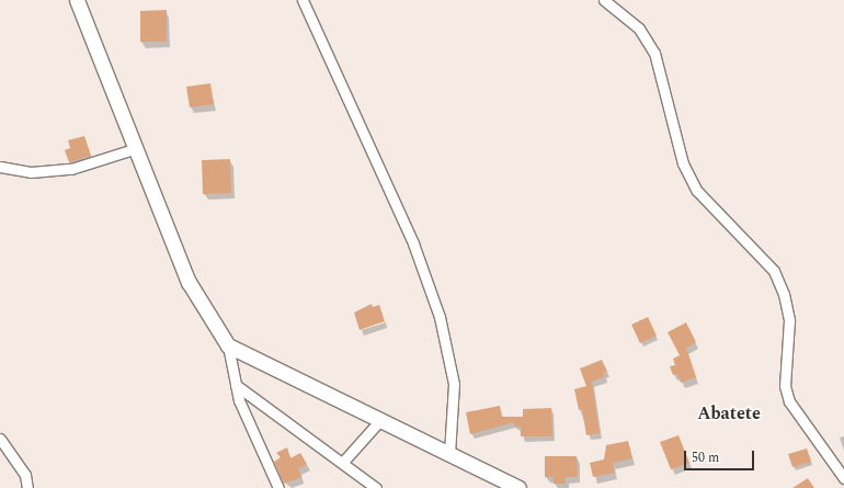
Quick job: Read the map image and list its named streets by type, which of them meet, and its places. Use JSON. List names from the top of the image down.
{
  "districts": ["Abatete"],
  "scale_bar": "50 m"
}
